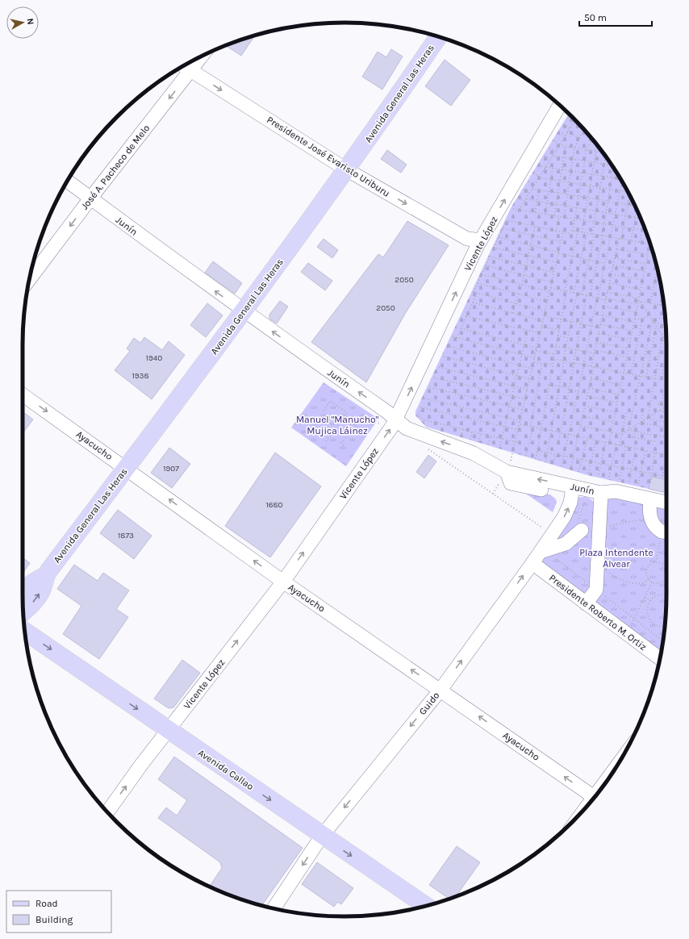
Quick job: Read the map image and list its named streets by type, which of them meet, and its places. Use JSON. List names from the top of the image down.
{
  "streets": {
    "main road": ["Avenida General Las Heras", "Avenida Callao"],
    "street": [
      "Presidente José Evaristo Uriburu",
      "José A. Pacheco de Melo",
      "Junín",
      "Vicente López",
      "Ayacucho",
      "Presidente Roberto M. Ortiz",
      "Guido"
    ]
  },
  "crossings": [
    ["Avenida General Las Heras", "Presidente José Evaristo Uriburu"],
    ["Avenida General Las Heras", "Junín"],
    ["Avenida General Las Heras", "Ayacucho"],
    ["Presidente José Evaristo Uriburu", "José A. Pacheco de Melo"],
    ["Presidente José Evaristo Uriburu", "Vicente López"],
    ["José A. Pacheco de Melo", "Junín"],
    ["Junín", "Vicente López"],
    ["Junín", "Guido"],
    ["Vicente López", "Ayacucho"],
    ["Vicente López", "Avenida Callao"],
    ["Ayacucho", "Guido"],
    ["Presidente Roberto M. Ortiz", "Guido"],
    ["Guido", "Avenida Callao"]
  ],
  "one_way": [
    "Presidente José Evaristo Uriburu",
    "José A. Pacheco de Melo",
    "Junín",
    "Vicente López",
    "Avenida Callao"
  ],
  "parks": ["Manuel \"Manucho\" Mujica Láinez", "Plaza Intendente Alvear"],
  "house_numbers": [
    "2050",
    "2050",
    "1940",
    "1938",
    "1907",
    "1680",
    "1873"
  ],
  "legend": ["Road", "Building"],
  "scale_bar": "50 m",
  "north": "right"
}
